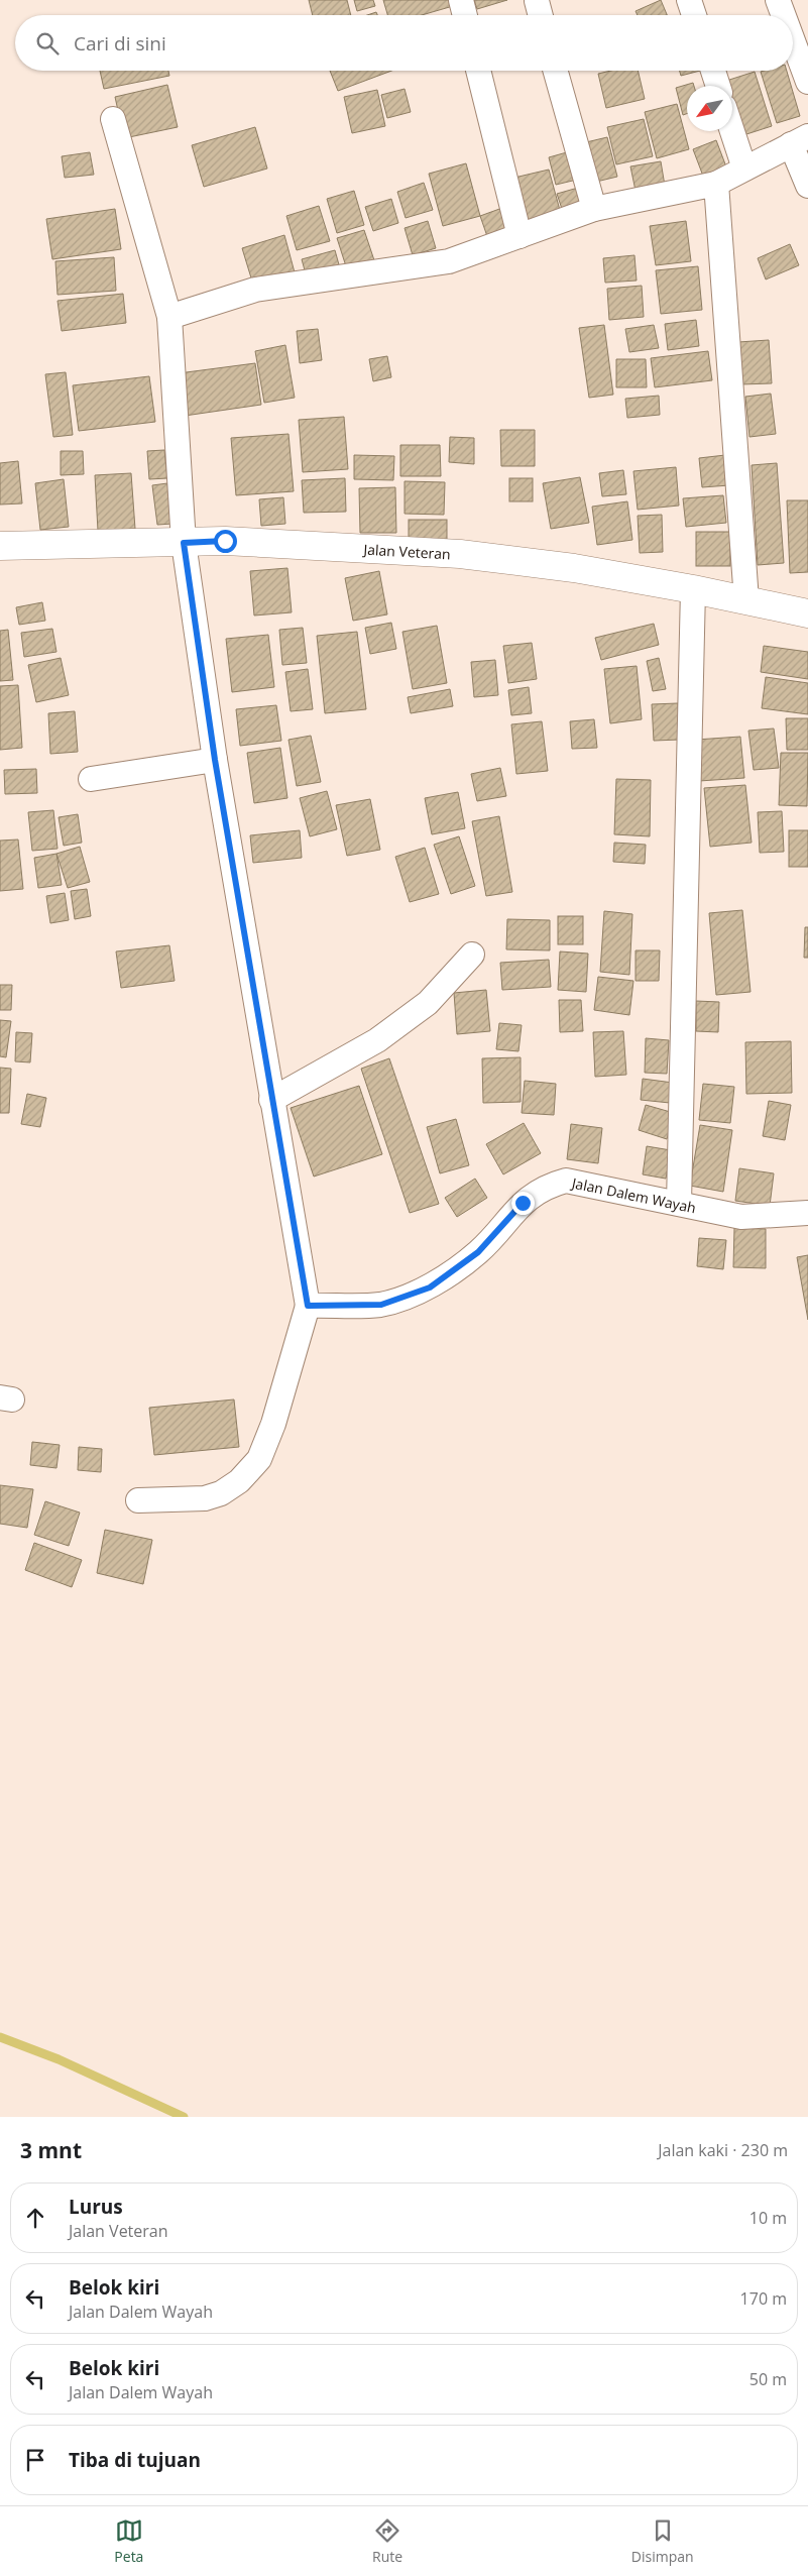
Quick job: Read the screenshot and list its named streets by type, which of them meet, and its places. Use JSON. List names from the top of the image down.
{
  "streets": {
    "street": ["Jalan Veteran", "Jalan Dalem Wayah"]
  },
  "north": "bottom left",
  "page": {
    "search": "Cari di sini",
    "heading": ["3 mnt", "Jalan kaki · 230 m"],
    "list": [
      ["Lurus", "Jalan Veteran", "10 m"],
      ["Belok kiri", "Jalan Dalem Wayah", "170 m"],
      ["Belok kiri", "Jalan Dalem Wayah", "50 m"],
      "Tiba di tujuan"
    ],
    "nav": ["Peta", "Rute", "Disimpan"]
  }
}
